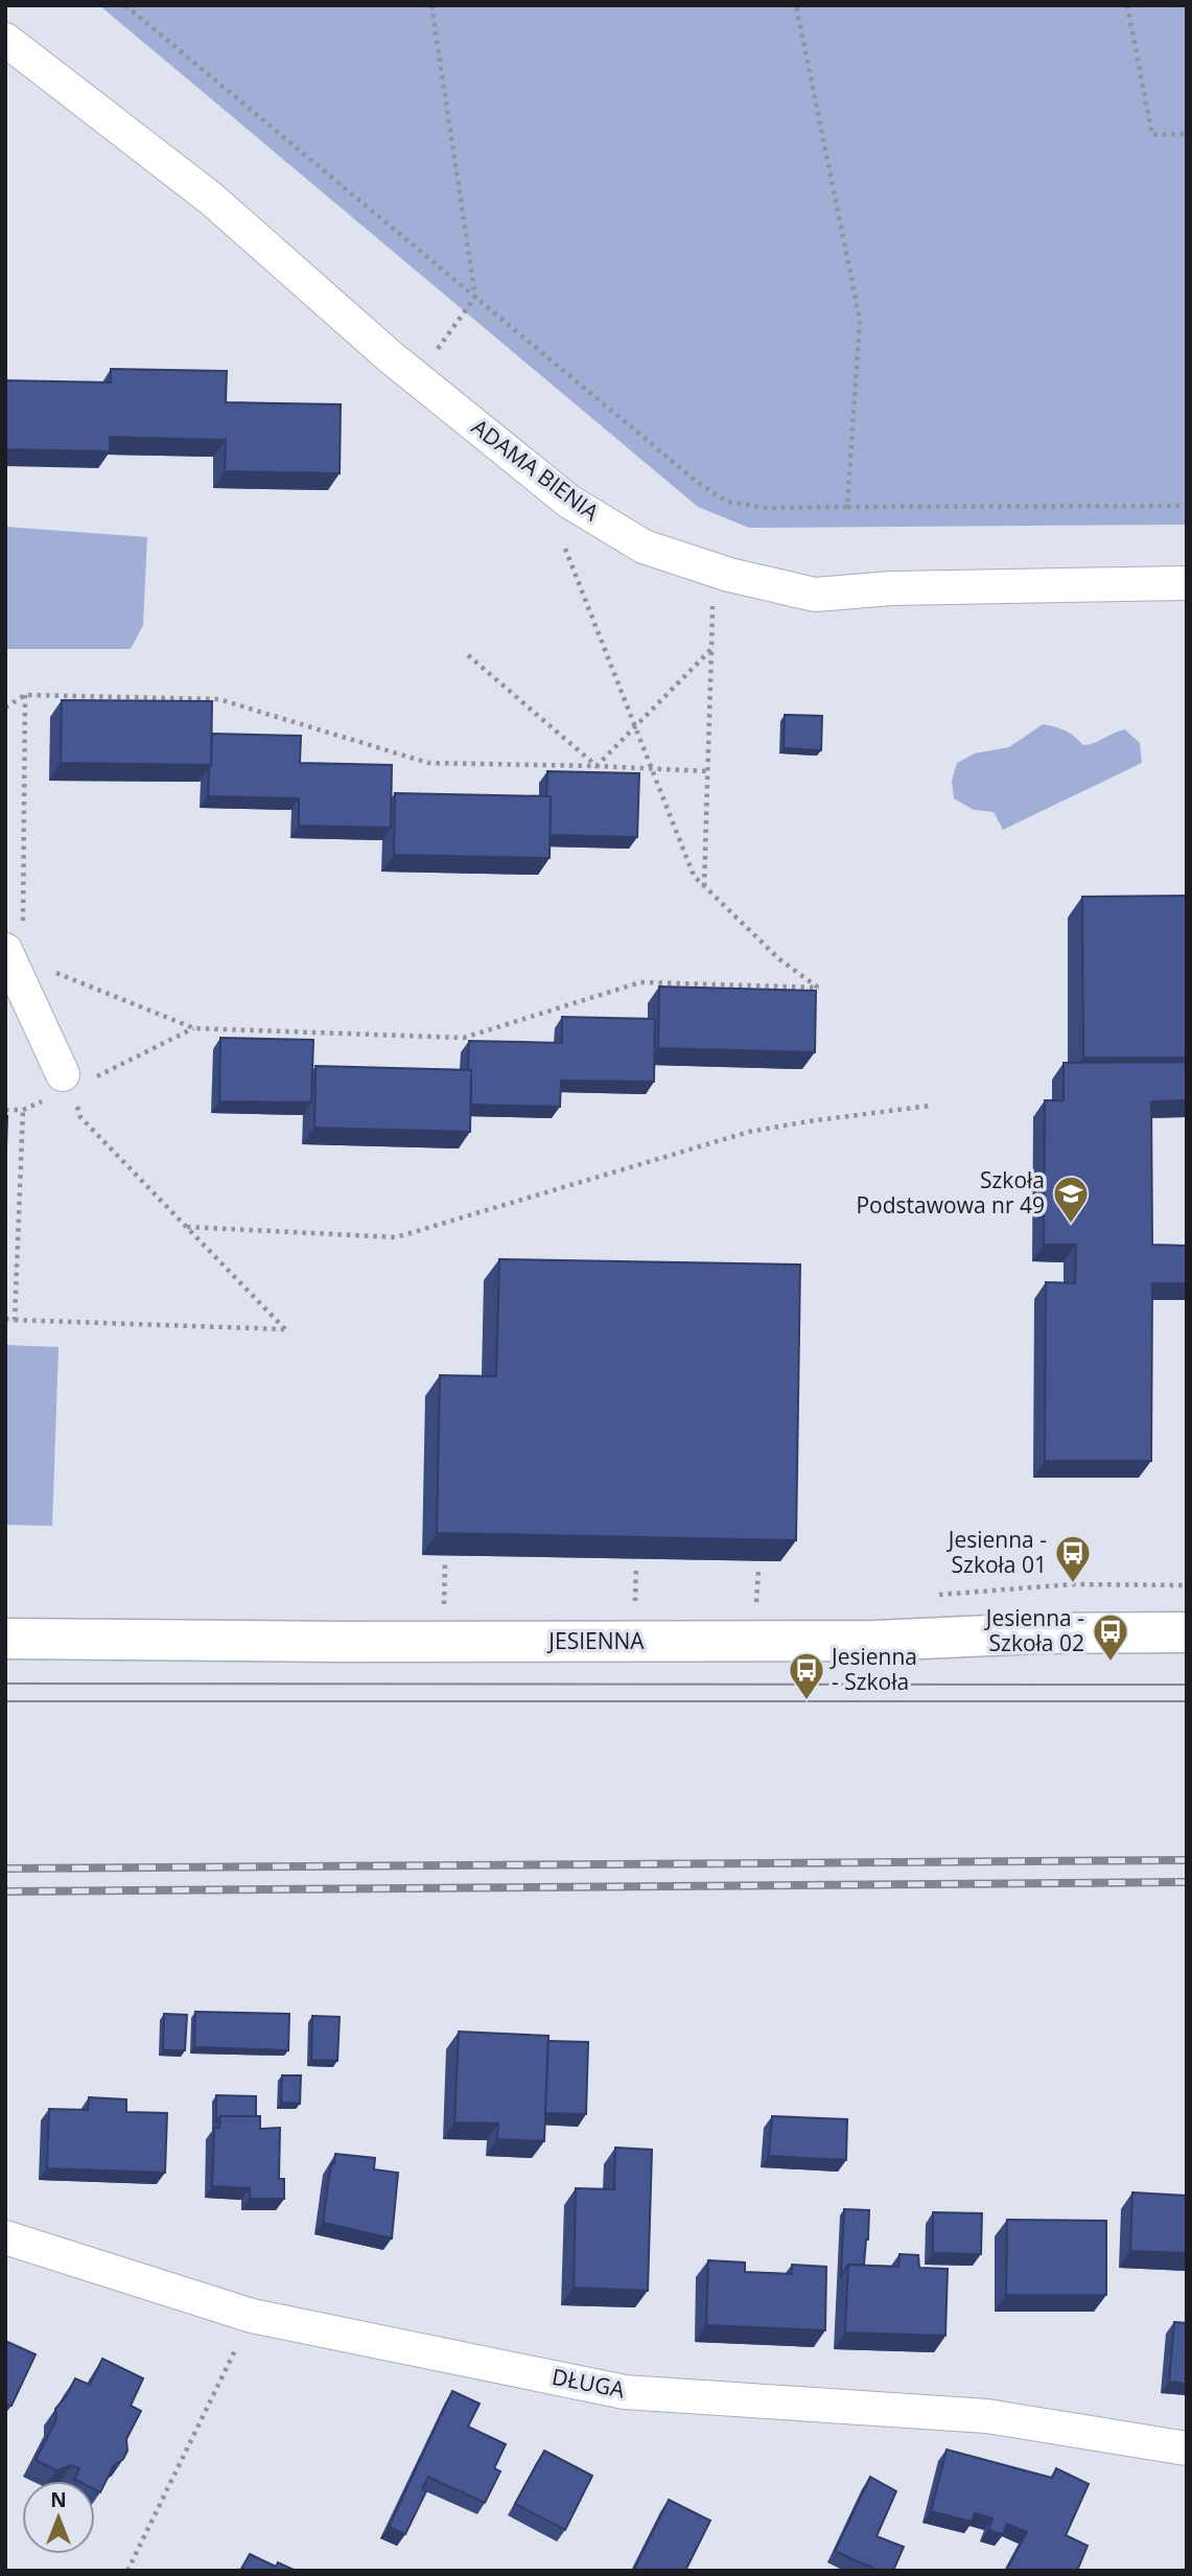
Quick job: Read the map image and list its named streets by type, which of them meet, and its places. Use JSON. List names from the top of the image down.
{
  "streets": {
    "street": ["ADAMA BIENIA", "JESIENNA", "DŁUGA"]
  },
  "places": {
    "school or university": ["Szkoła Podstawowa nr 49"],
    "bus stop": ["Jesienna - Szkoła 01", "Jesienna - Szkoła 02", "Jesienna - Szkoła"]
  },
  "north": "top"
}
